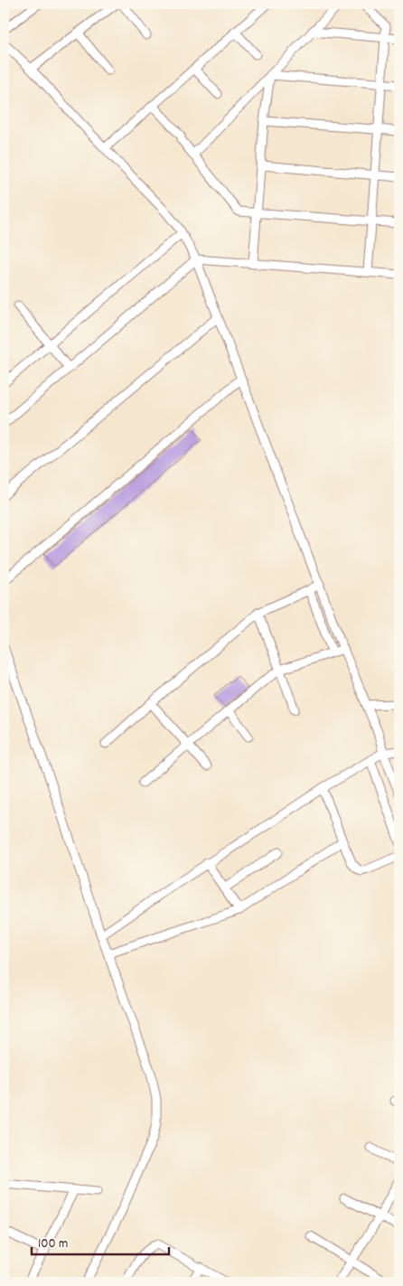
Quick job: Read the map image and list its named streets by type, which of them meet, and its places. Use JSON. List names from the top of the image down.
{
  "scale_bar": "100 m"
}
